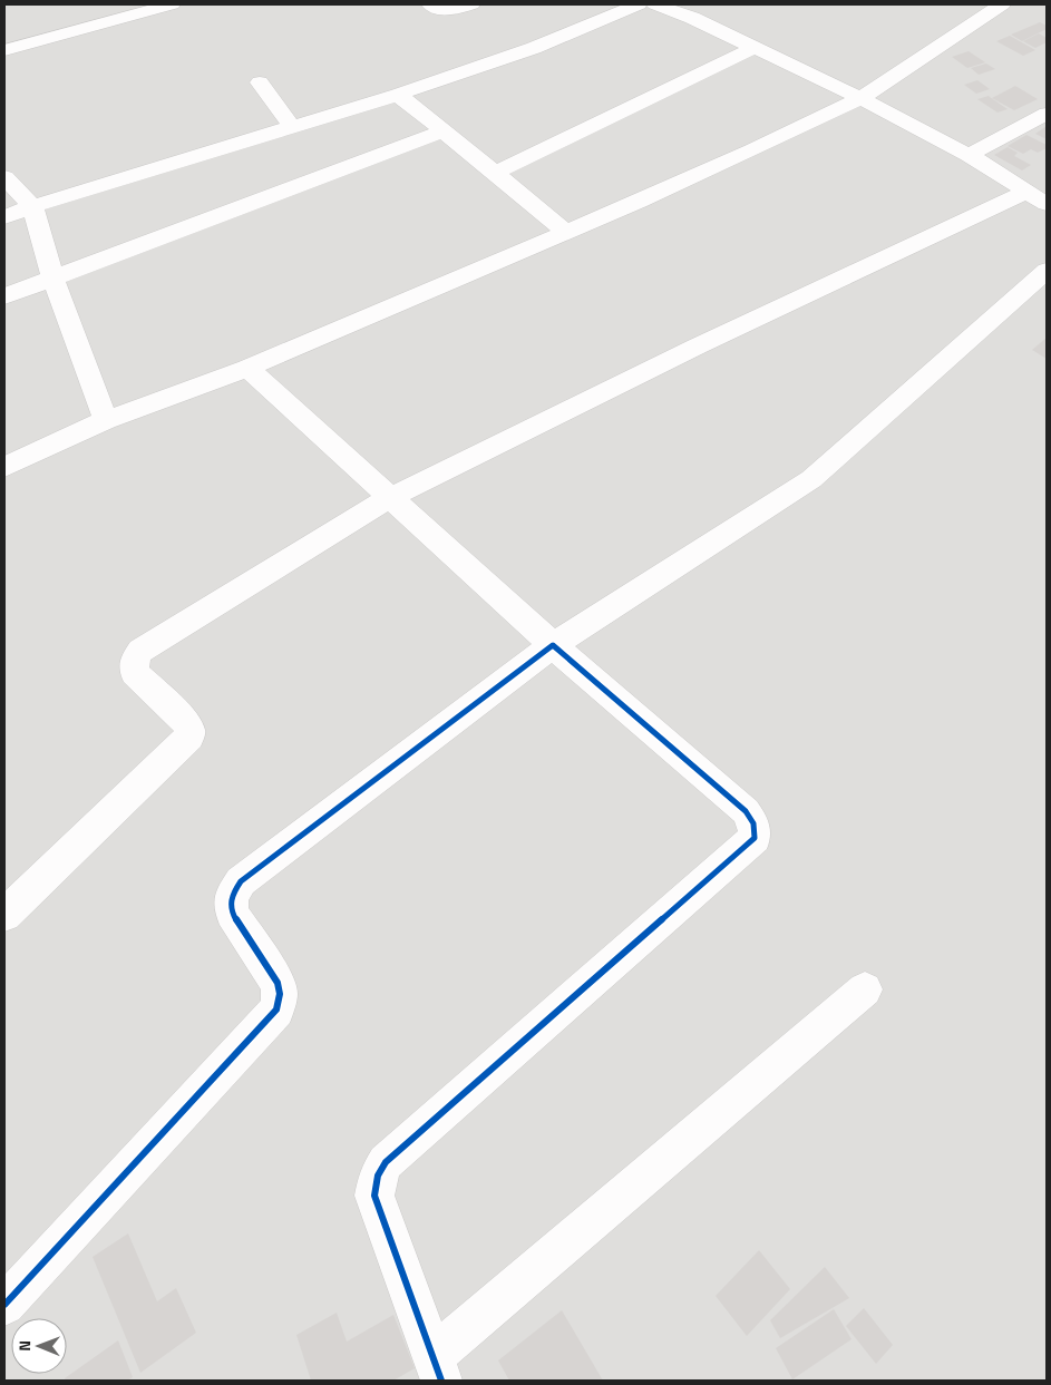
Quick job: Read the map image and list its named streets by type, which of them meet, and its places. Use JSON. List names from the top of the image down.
{
  "north": "left"
}
